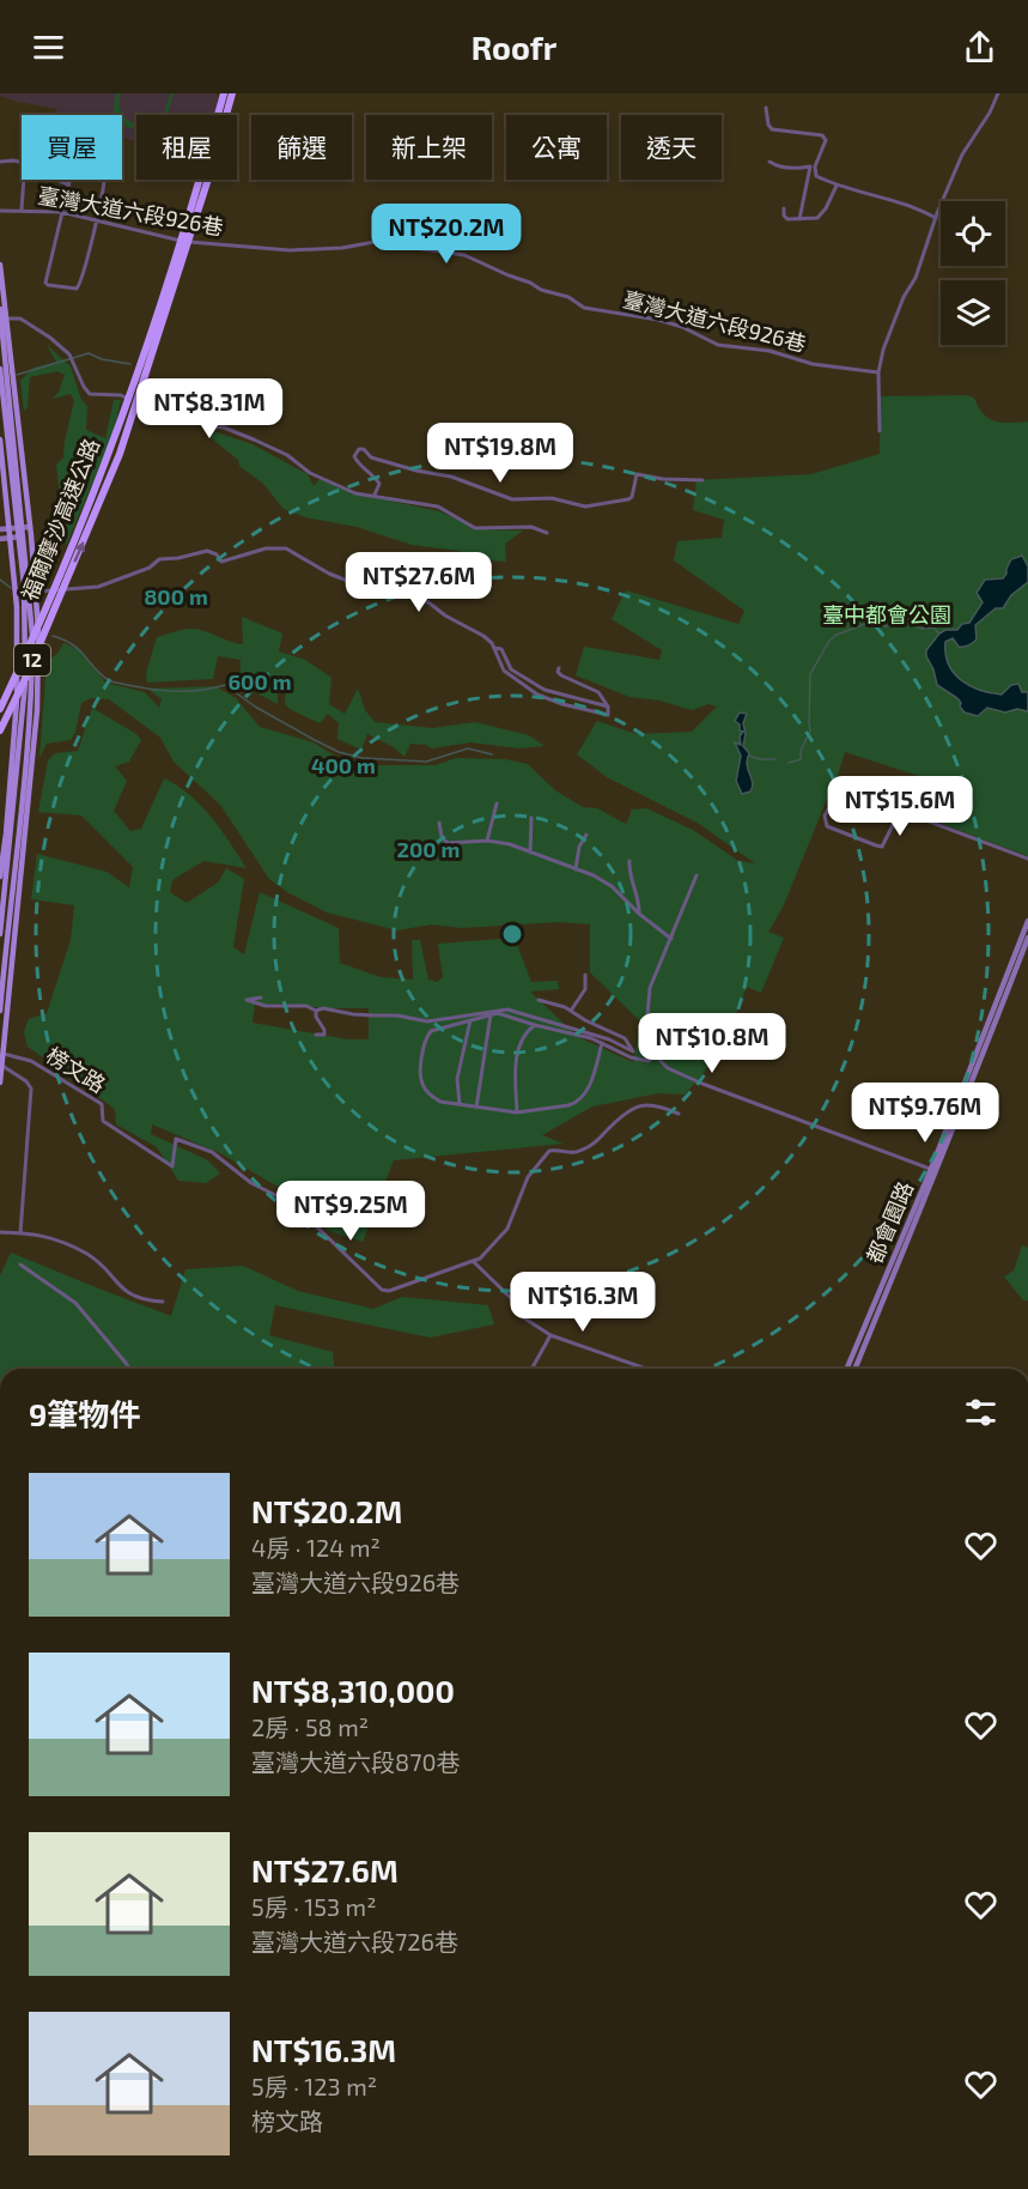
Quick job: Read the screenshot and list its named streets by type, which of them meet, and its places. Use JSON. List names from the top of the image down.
{
  "streets": {
    "highway": ["福爾摩沙高速公路"],
    "main road": ["12"],
    "street": ["臺灣大道六段926巷", "榜文路", "都會園路"]
  },
  "crossings": [
    ["12", "榜文路"]
  ],
  "parks": ["臺中都會公園"],
  "page": {
    "header": "Roofr",
    "chip": [
      "買屋",
      "租屋",
      "篩選",
      "新上架",
      "公寓",
      "透天"
    ],
    "price": [
      "NT$20.2M",
      "NT$8.31M",
      "NT$19.8M",
      "NT$27.6M",
      "NT$15.6M",
      "NT$10.8M",
      "NT$9.76M",
      "NT$9.25M",
      "NT$16.3M"
    ],
    "heading": "9筆物件",
    "list": [
      {
        "name": "NT$20.2M",
        "note": "4房 · 124 m² · 臺灣大道六段926巷"
      },
      {
        "name": "NT$8,310,000",
        "note": "2房 · 58 m² · 臺灣大道六段870巷"
      },
      {
        "name": "NT$27.6M",
        "note": "5房 · 153 m² · 臺灣大道六段726巷"
      },
      {
        "name": "NT$16.3M",
        "note": "5房 · 123 m² · 榜文路"
      }
    ]
  },
  "rings": [
    "800 m",
    "600 m",
    "400 m",
    "200 m"
  ]
}
